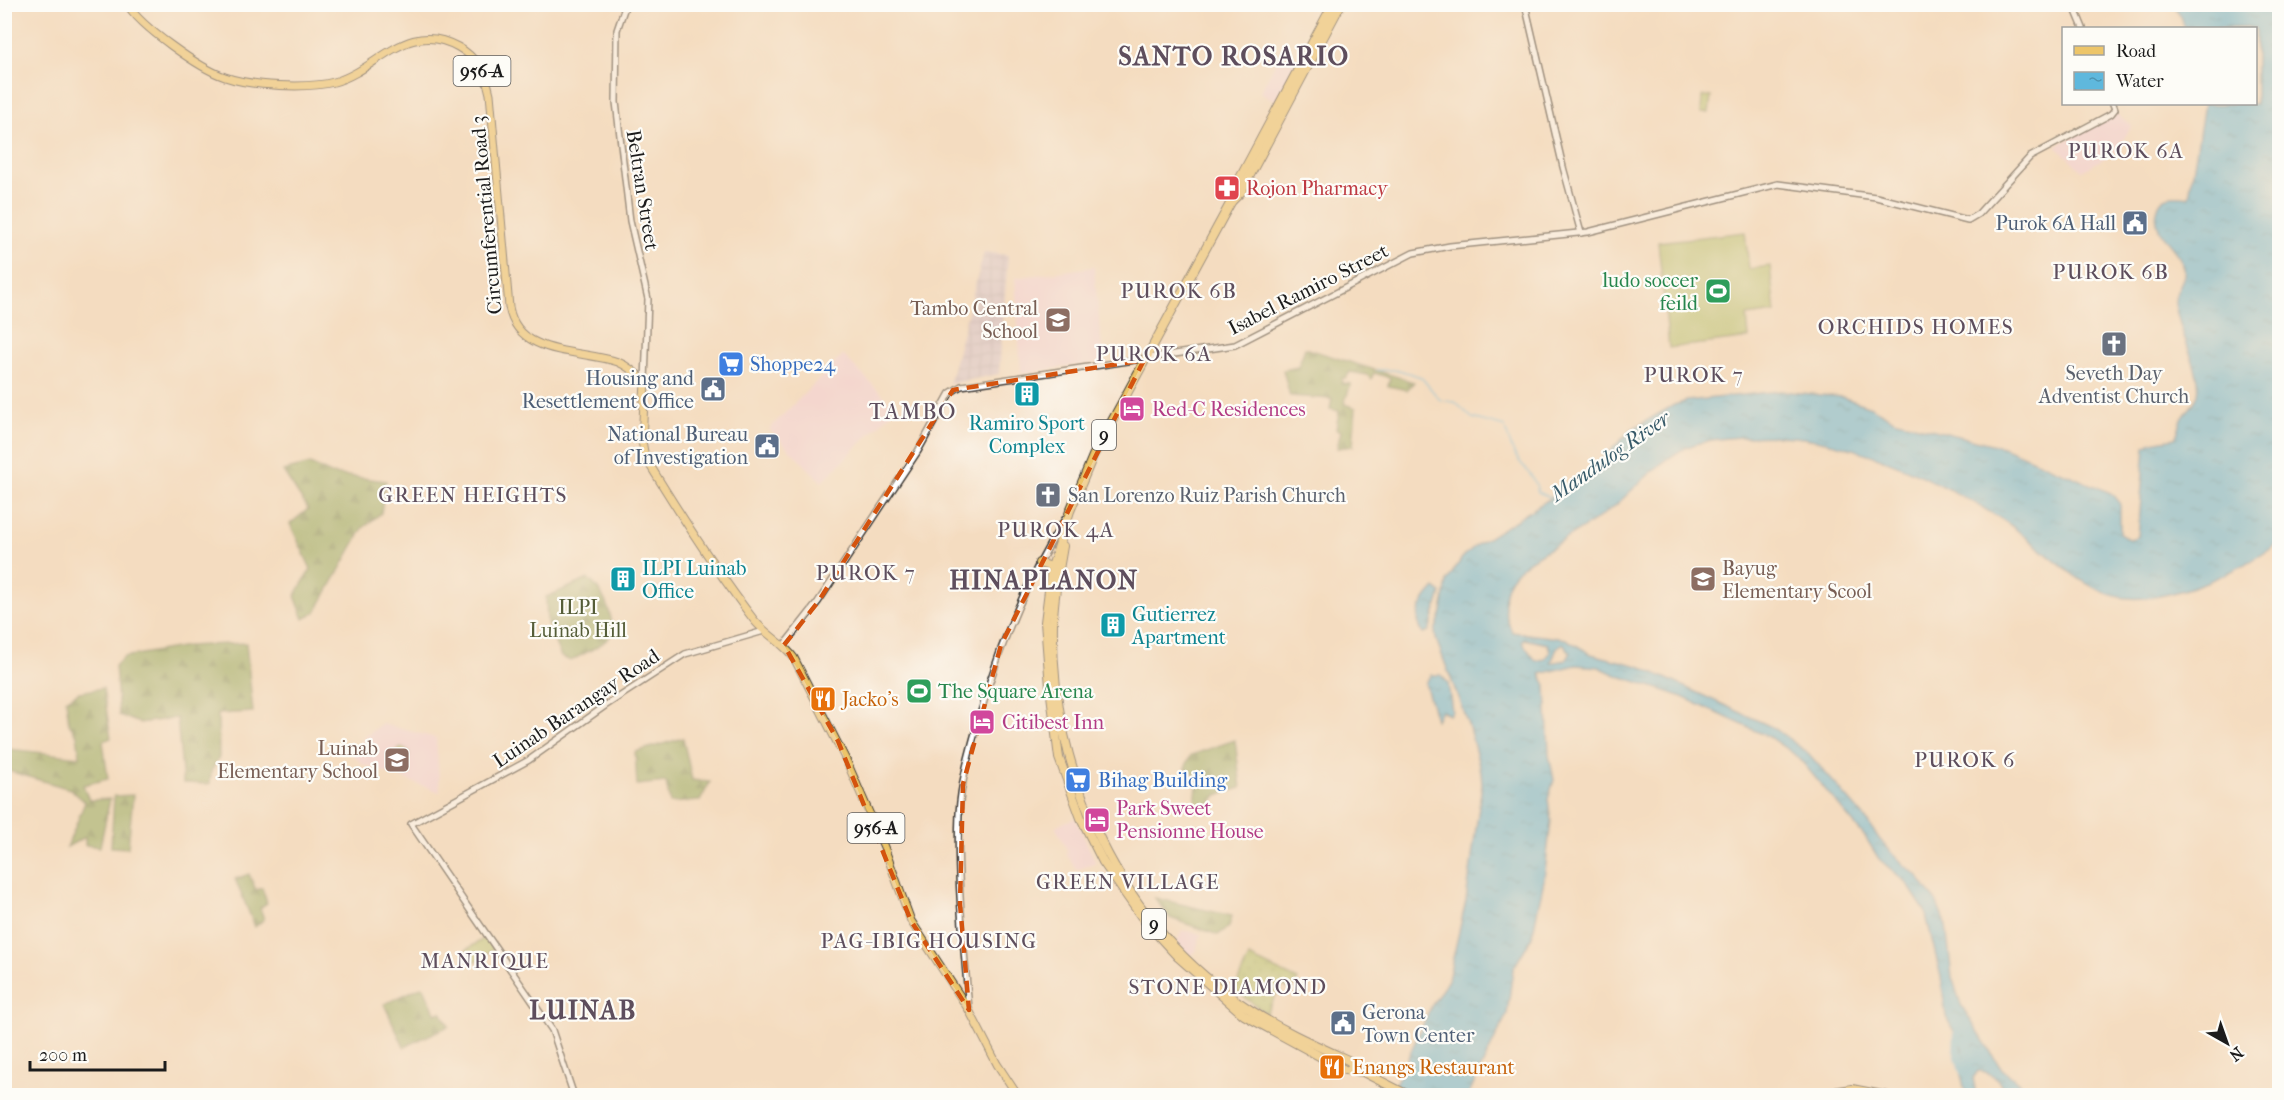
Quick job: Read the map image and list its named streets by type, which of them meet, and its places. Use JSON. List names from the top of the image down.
{
  "streets": {
    "highway": ["9"],
    "main road": ["956-A", "Circumferential Road 3"],
    "street": ["Beltran Street", "Isabel Ramiro Street", "Luinab Barangay Road"]
  },
  "crossings": [
    ["956-A", "Beltran Street"],
    ["956-A", "Circumferential Road 3"],
    ["956-A", "Isabel Ramiro Street"],
    ["956-A", "9"],
    ["956-A", "Luinab Barangay Road"],
    ["Beltran Street", "Circumferential Road 3"],
    ["Isabel Ramiro Street", "9"]
  ],
  "districts": [
    "SANTO ROSARIO",
    "PUROK 6A",
    "PUROK 6B",
    "PUROK 6B",
    "ORCHIDS HOMES",
    "PUROK 6A",
    "PUROK 7",
    "TAMBO",
    "GREEN HEIGHTS",
    "PUROK 4A",
    "PUROK 7",
    "HINAPLANON",
    "PUROK 6",
    "GREEN VILLAGE",
    "PAG-IBIG HOUSING",
    "MANRIQUE",
    "STONE DIAMOND",
    "LUINAB"
  ],
  "water": ["Mandulog River"],
  "parks": ["ILPI Luinab Hill"],
  "places": {
    "pharmacy": ["Rojon Pharmacy"],
    "public building": [
      "Purok 6A Hall",
      "Housing and Resettlement Office",
      "National Bureau of Investigation",
      "Gerona Town Center"
    ],
    "sports": ["ludo soccer feild", "The Square Arena"],
    "school or university": ["Tambo Central School", "Bayug Elementary Scool", "Luinab Elementary School"],
    "church": ["Seveth Day Adventist Church", "San Lorenzo Ruiz Parish Church"],
    "supermarket": ["Shoppe24", "Bihag Building"],
    "building": ["Ramiro Sport Complex", "ILPI Luinab Office", "Gutierrez Apartment"],
    "hotel": ["Red-C Residences", "Citibest Inn", "Park Sweet Pensionne House"],
    "restaurant": ["Jacko's", "Enangs Restaurant"]
  },
  "legend": ["Road", "Water"],
  "scale_bar": "200 m",
  "north": "bottom right"
}
